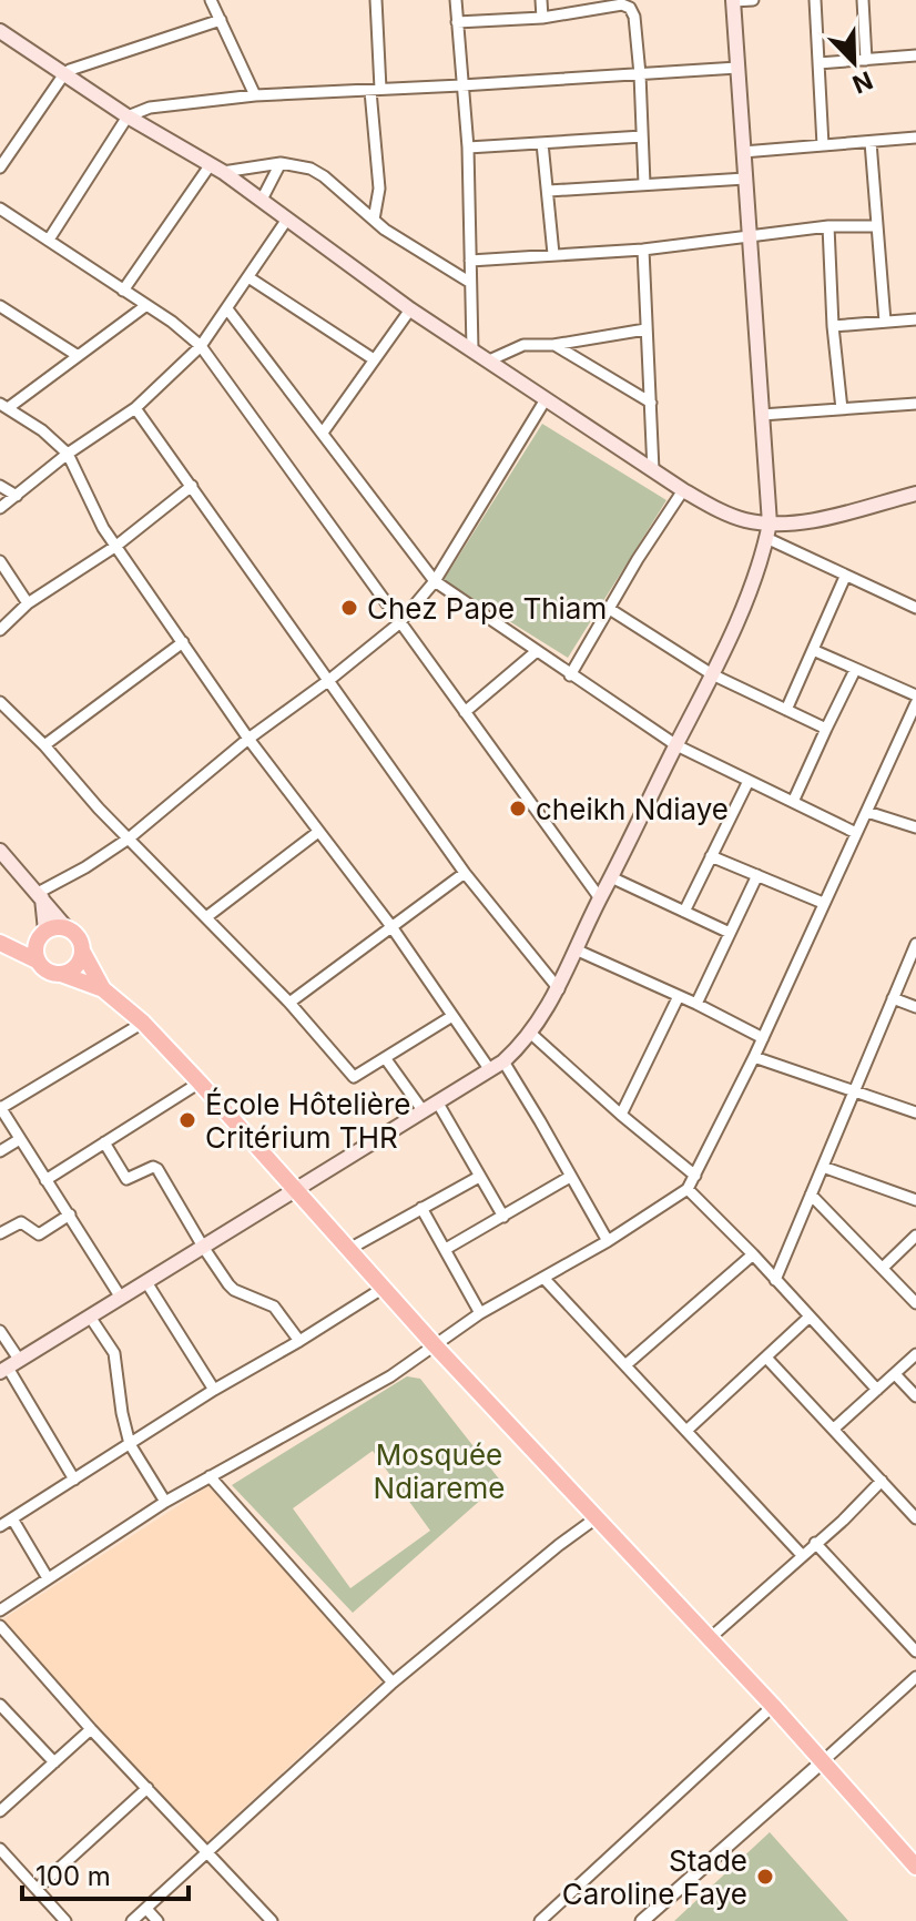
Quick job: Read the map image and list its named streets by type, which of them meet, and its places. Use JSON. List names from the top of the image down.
{
  "parks": ["Mosquée Ndiareme"],
  "places": [
    "Chez Pape Thiam",
    "cheikh Ndiaye",
    "École Hôtelière Critérium THR",
    "Stade Caroline Faye"
  ],
  "scale_bar": "100 m",
  "north": "bottom right"
}
